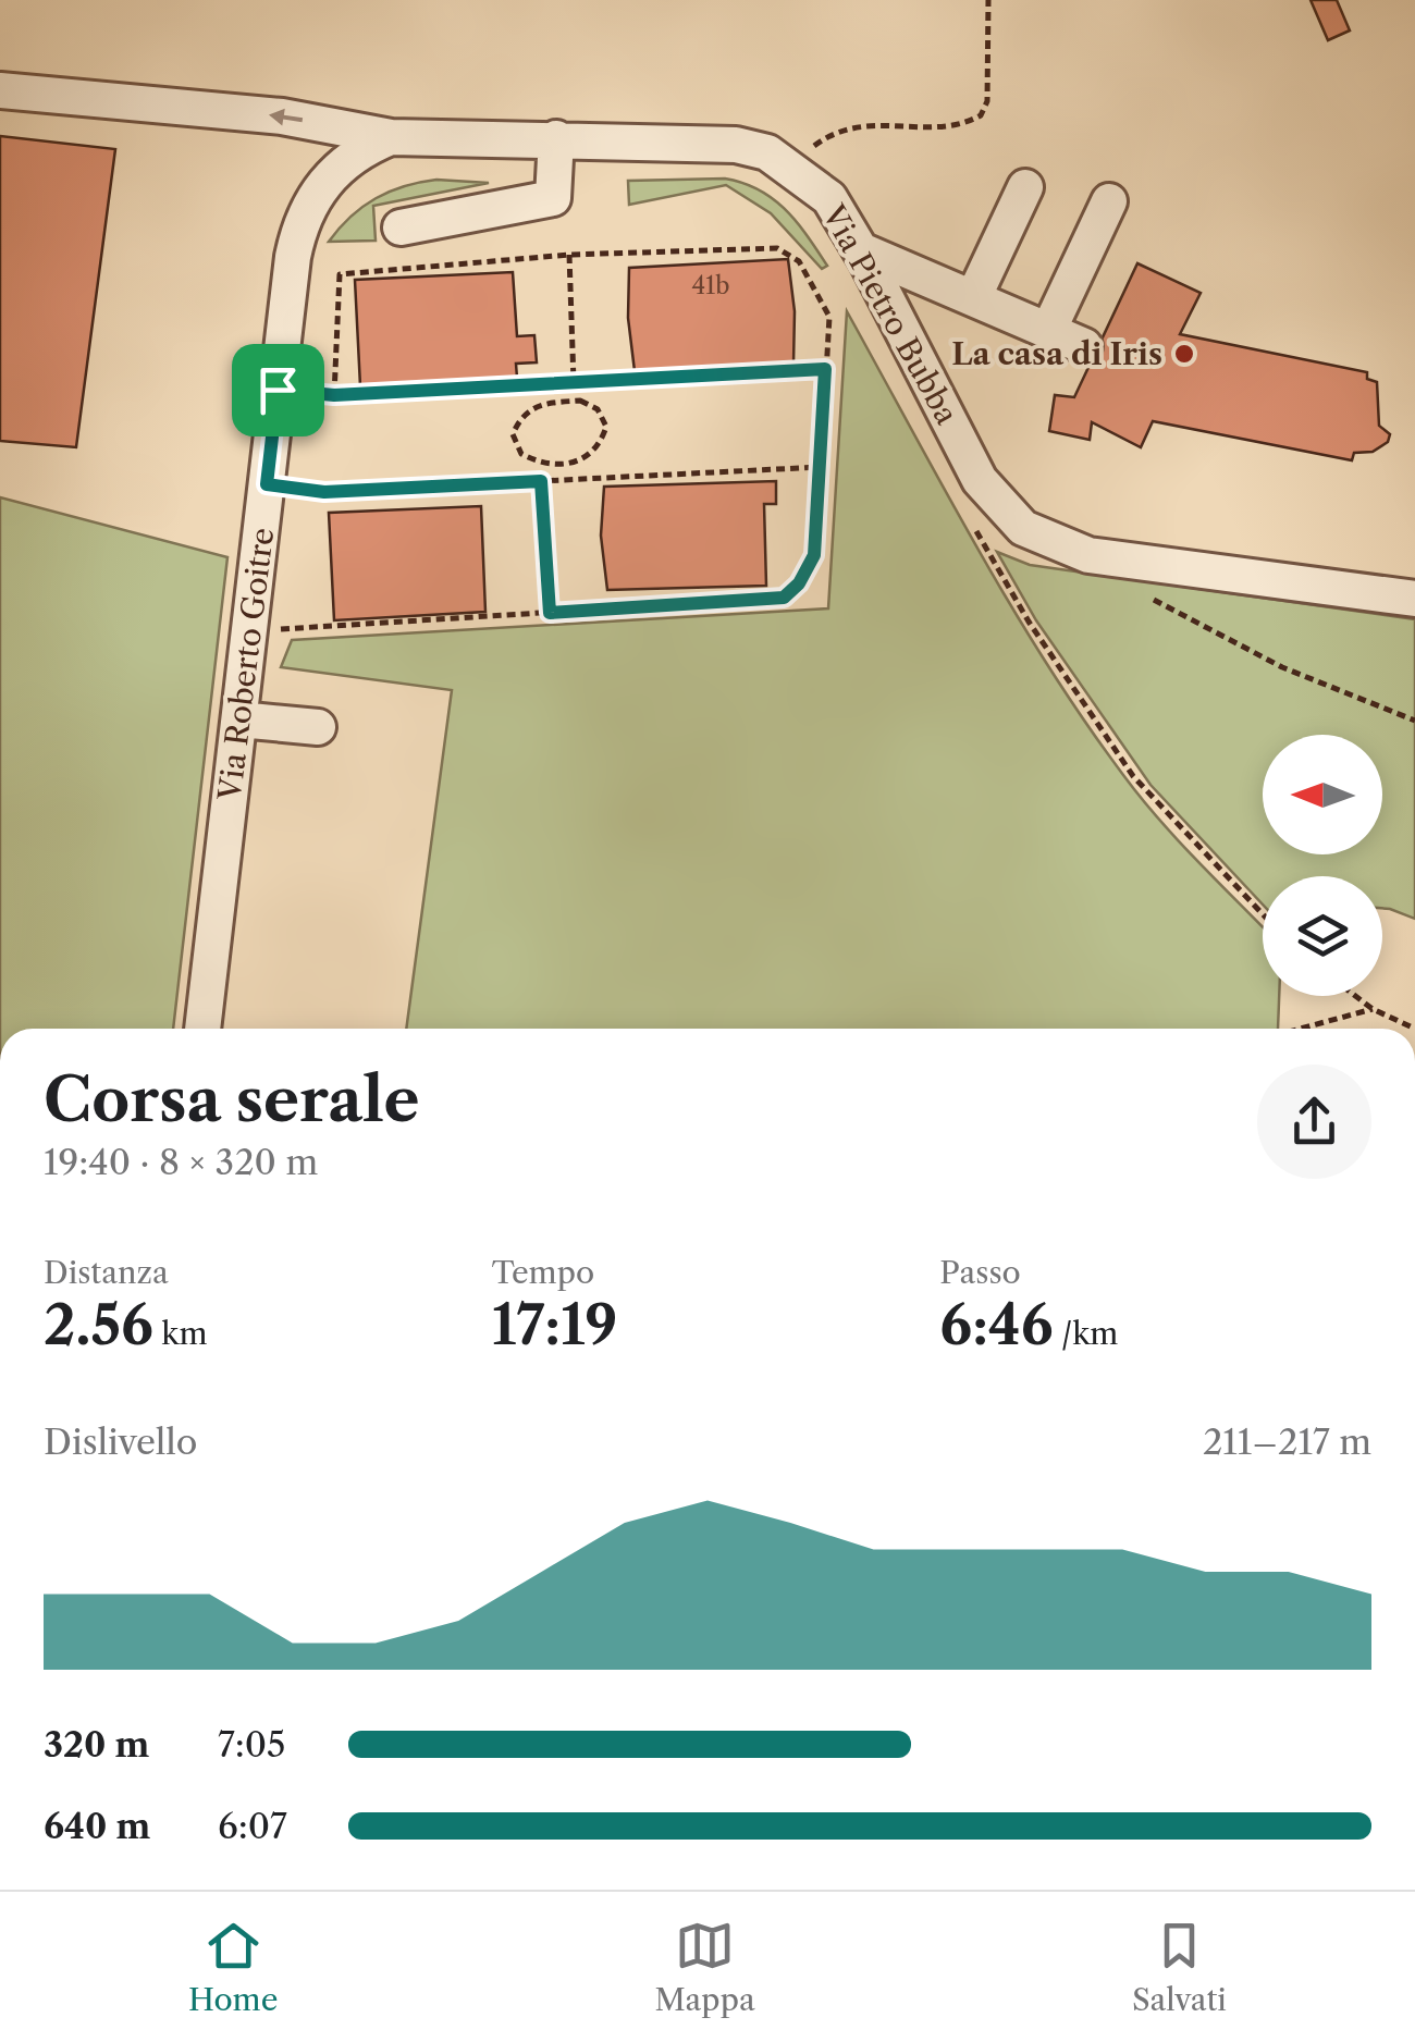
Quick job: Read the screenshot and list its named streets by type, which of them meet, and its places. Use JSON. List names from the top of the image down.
{
  "streets": {
    "street": ["Via Pietro Bubba", "Via Roberto Goitre"]
  },
  "crossings": [
    ["Via Pietro Bubba", "Via Roberto Goitre"]
  ],
  "places": ["La casa di Iris"],
  "house_numbers": ["41b"],
  "north": "left",
  "page": {
    "heading": ["Corsa serale", "19:40 · 8 × 320 m"],
    "stats": [
      ["Distanza", "2.56 km"],
      ["Tempo", "17:19"],
      ["Passo", "6:46 /km"]
    ],
    "chart": ["Dislivello", "211–217 m"],
    "list": [
      {
        "name": "320 m",
        "note": "7:05"
      },
      {
        "name": "640 m",
        "note": "6:07"
      }
    ],
    "tabs": ["Home", "Mappa", "Salvati"]
  }
}
